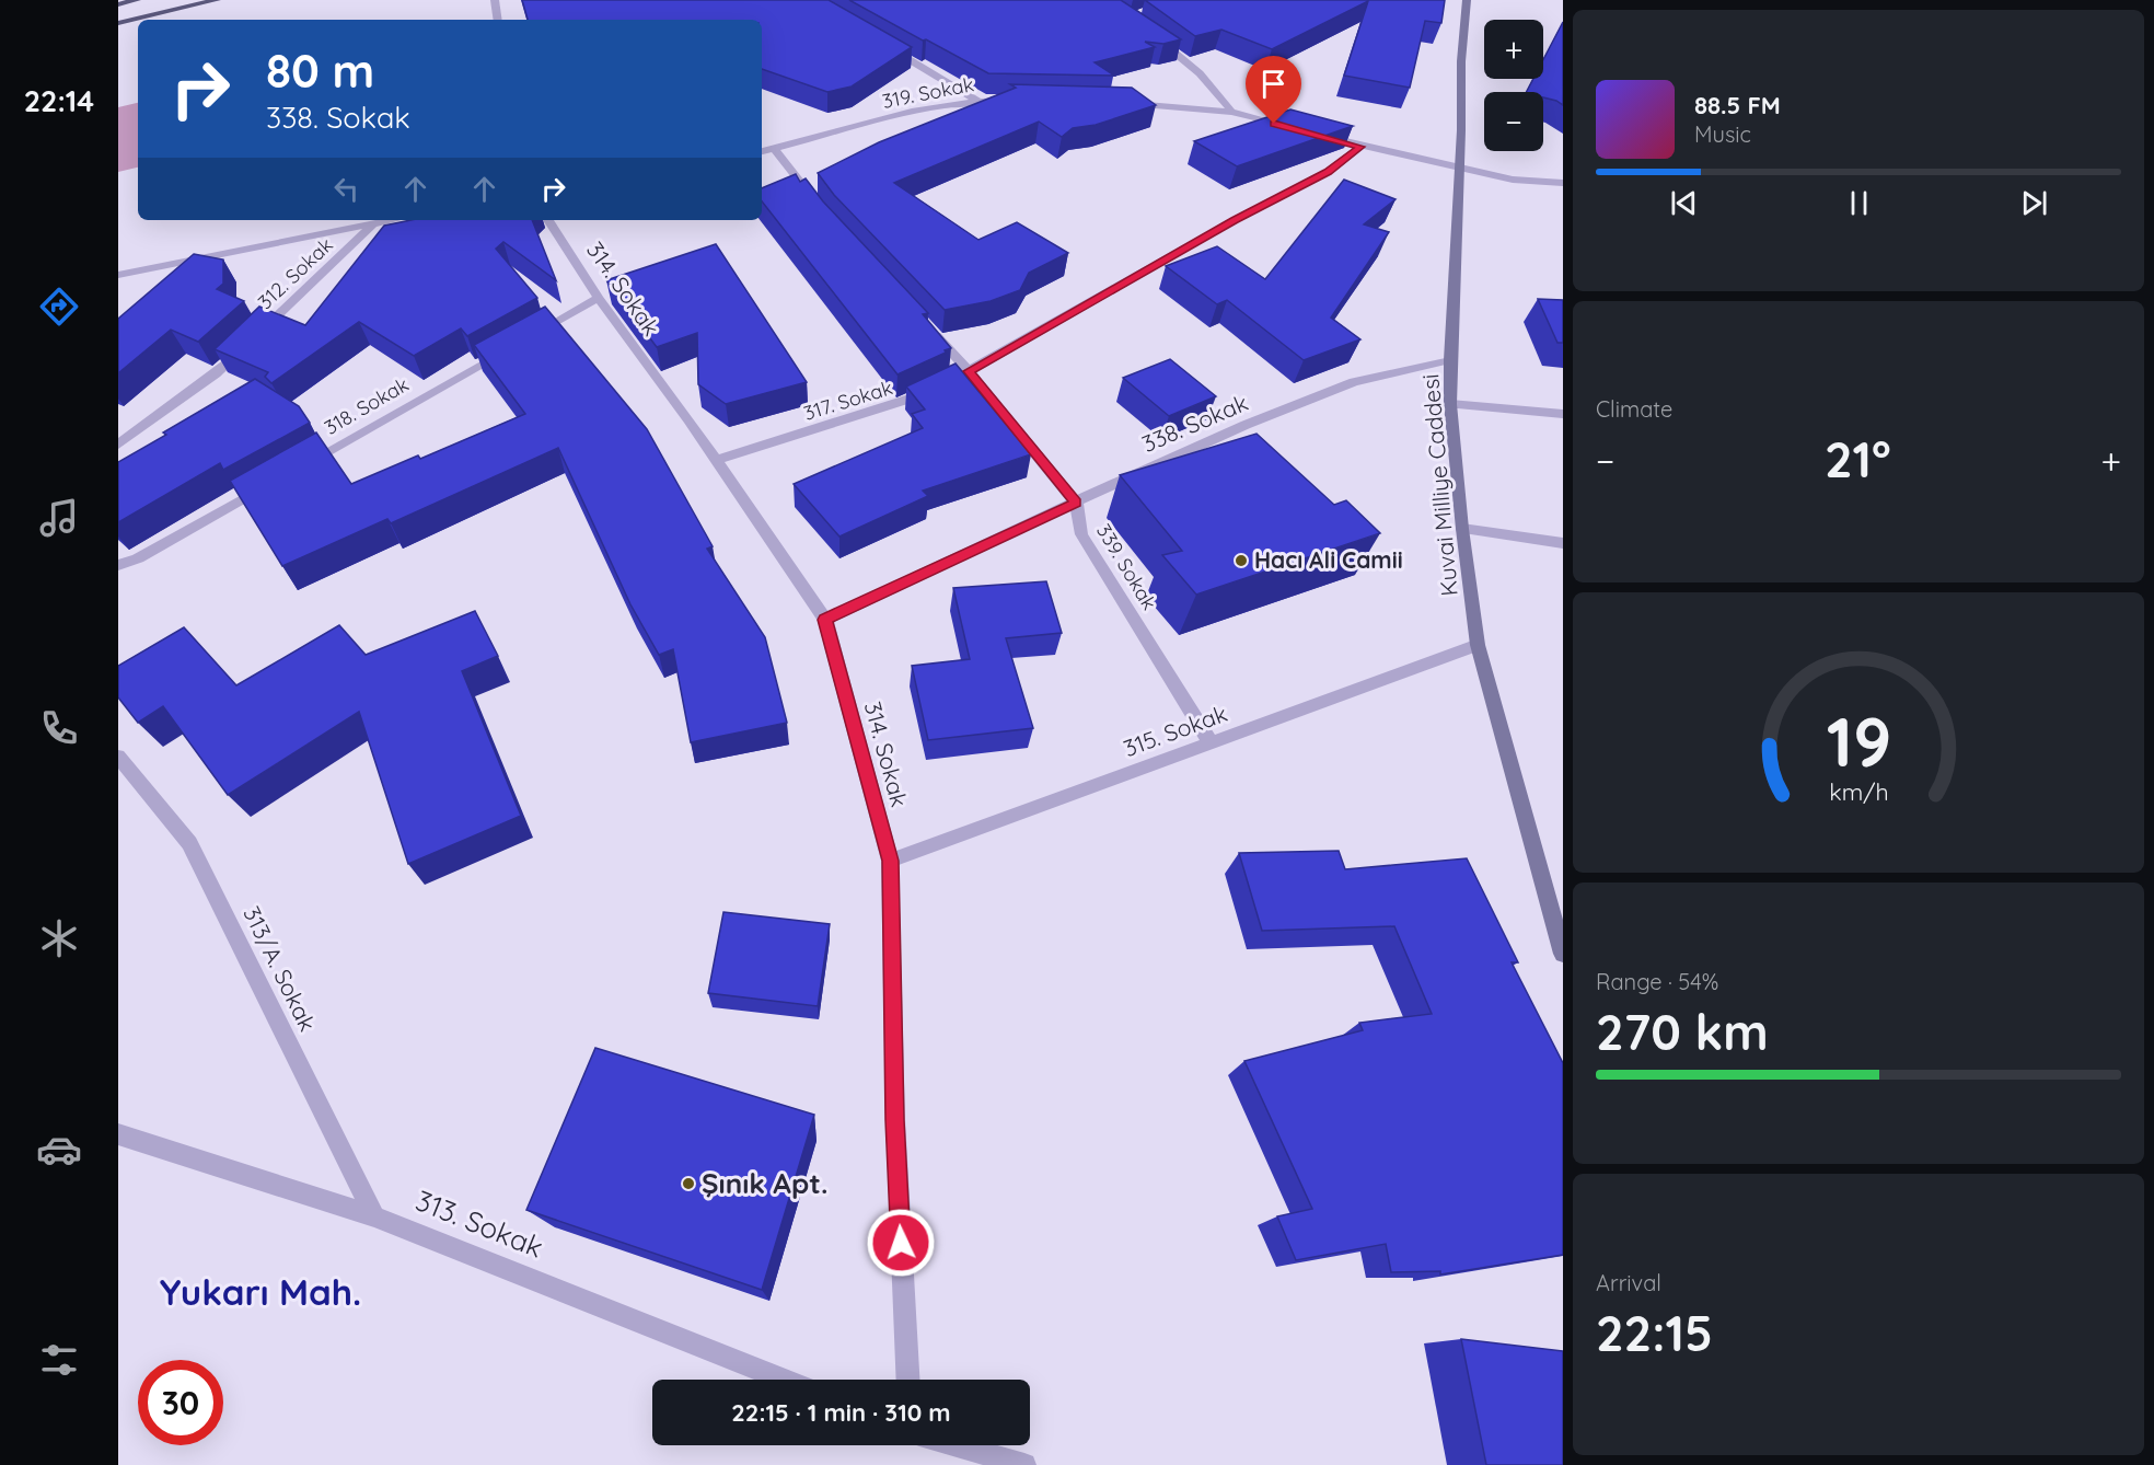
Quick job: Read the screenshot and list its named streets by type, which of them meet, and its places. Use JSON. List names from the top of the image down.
{
  "streets": {
    "street": [
      "319. Sokak",
      "312. Sokak",
      "314. Sokak",
      "317. Sokak",
      "318. Sokak",
      "338. Sokak",
      "Kuvai Milliye Caddesi",
      "339. Sokak",
      "315. Sokak",
      "313/A. Sokak",
      "313. Sokak"
    ]
  },
  "crossings": [
    ["314. Sokak", "317. Sokak"],
    ["314. Sokak", "338. Sokak"],
    ["314. Sokak", "315. Sokak"],
    ["317. Sokak", "339. Sokak"],
    ["338. Sokak", "Kuvai Milliye Caddesi"],
    ["338. Sokak", "339. Sokak"],
    ["Kuvai Milliye Caddesi", "315. Sokak"],
    ["339. Sokak", "315. Sokak"],
    ["313/A. Sokak", "313. Sokak"]
  ],
  "districts": ["Yukarı Mah."],
  "places": ["Hacı Ali Camii", "Şınık Apt."],
  "page": {
    "tabs": "22:14",
    "map_buttons": ["+", "−"],
    "turn": ["80 m", "338. Sokak"],
    "song": ["88.5 FM", "Music"],
    "tile": [
      "Climate",
      ["Range · 54%", "270 km"],
      ["Arrival", "22:15"]
    ],
    "heat": ["−", "21°", "+"],
    "limit": "30",
    "trip": "22:15 · 1 min · 310 m",
    "gauge": ["19", "km/h"]
  }
}
